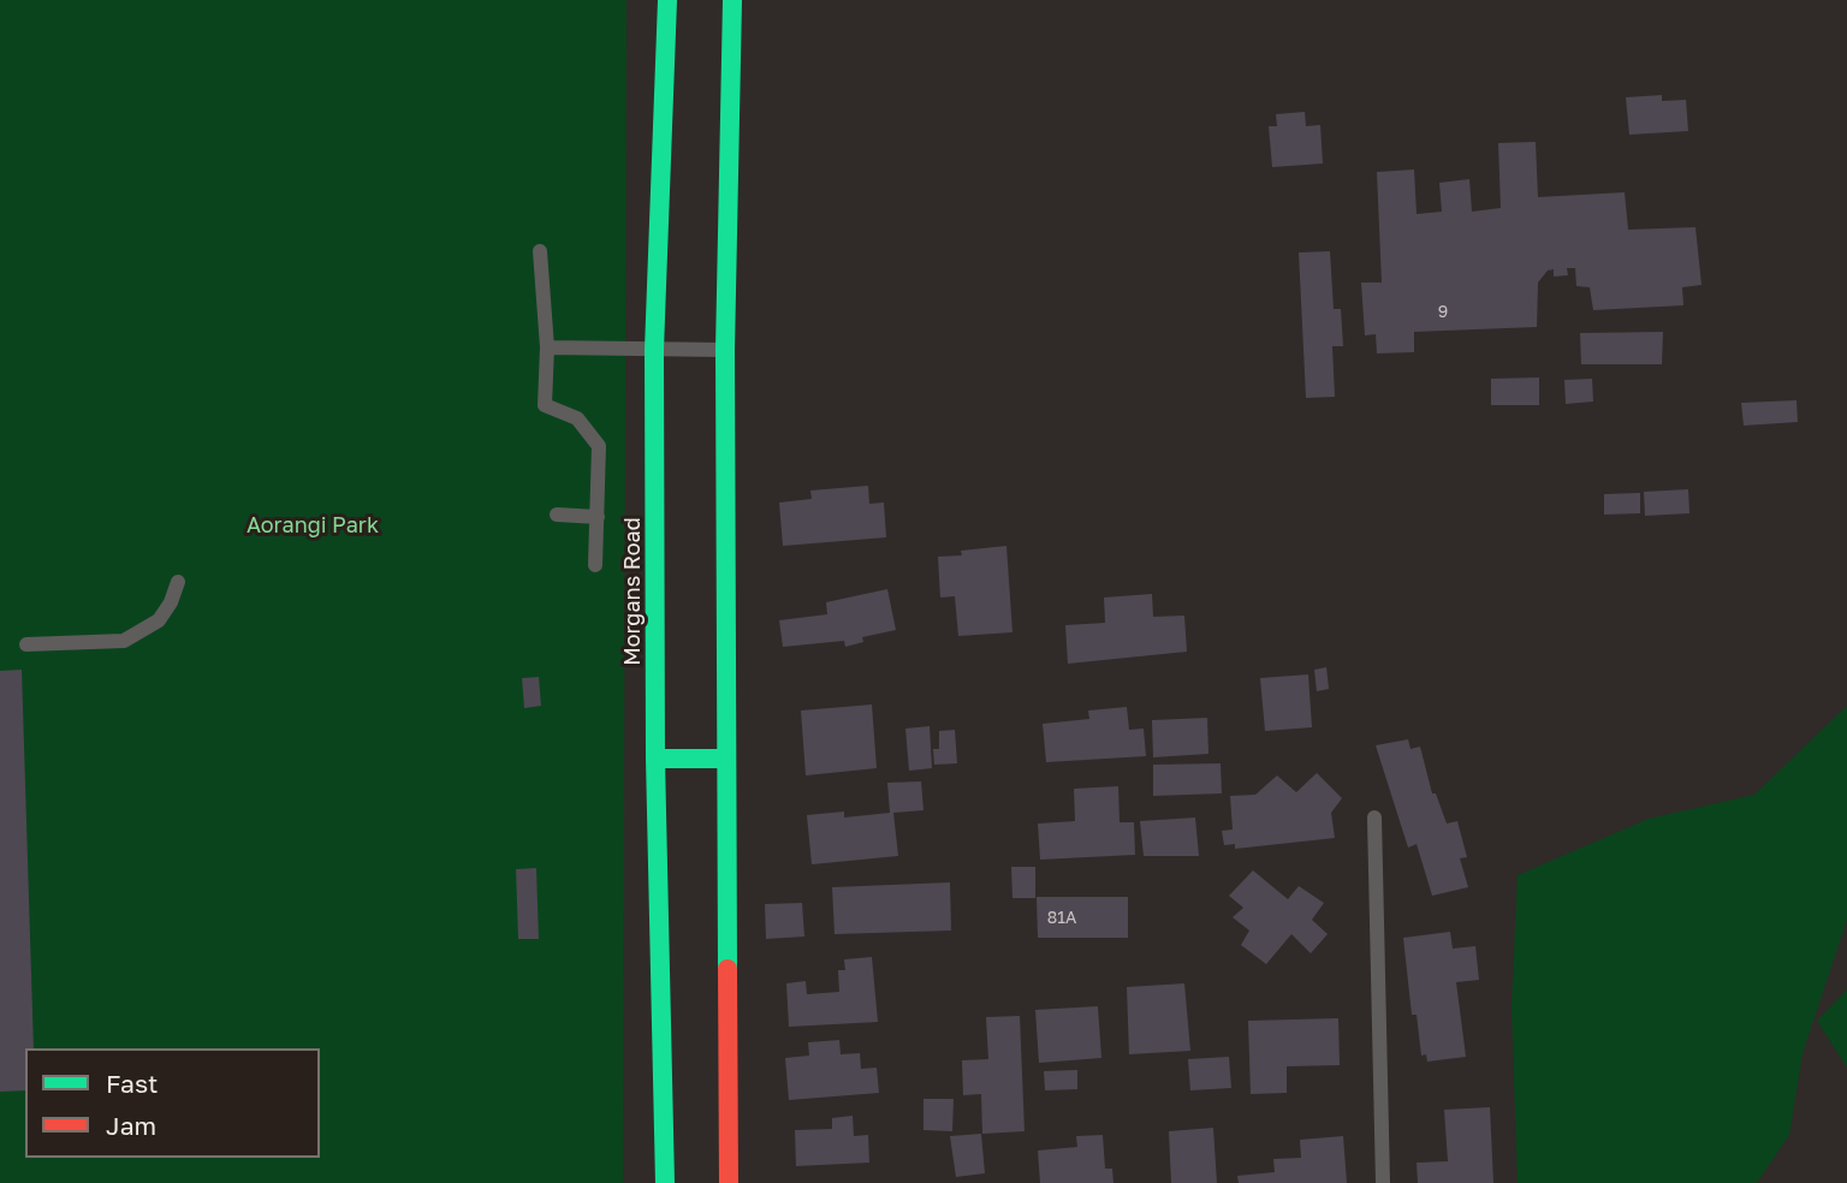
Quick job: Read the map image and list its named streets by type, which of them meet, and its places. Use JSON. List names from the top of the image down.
{
  "streets": {
    "street": ["Morgans Road"]
  },
  "parks": ["Aorangi Park"],
  "house_numbers": ["9", "81A"],
  "legend": ["Fast", "Jam"]
}
